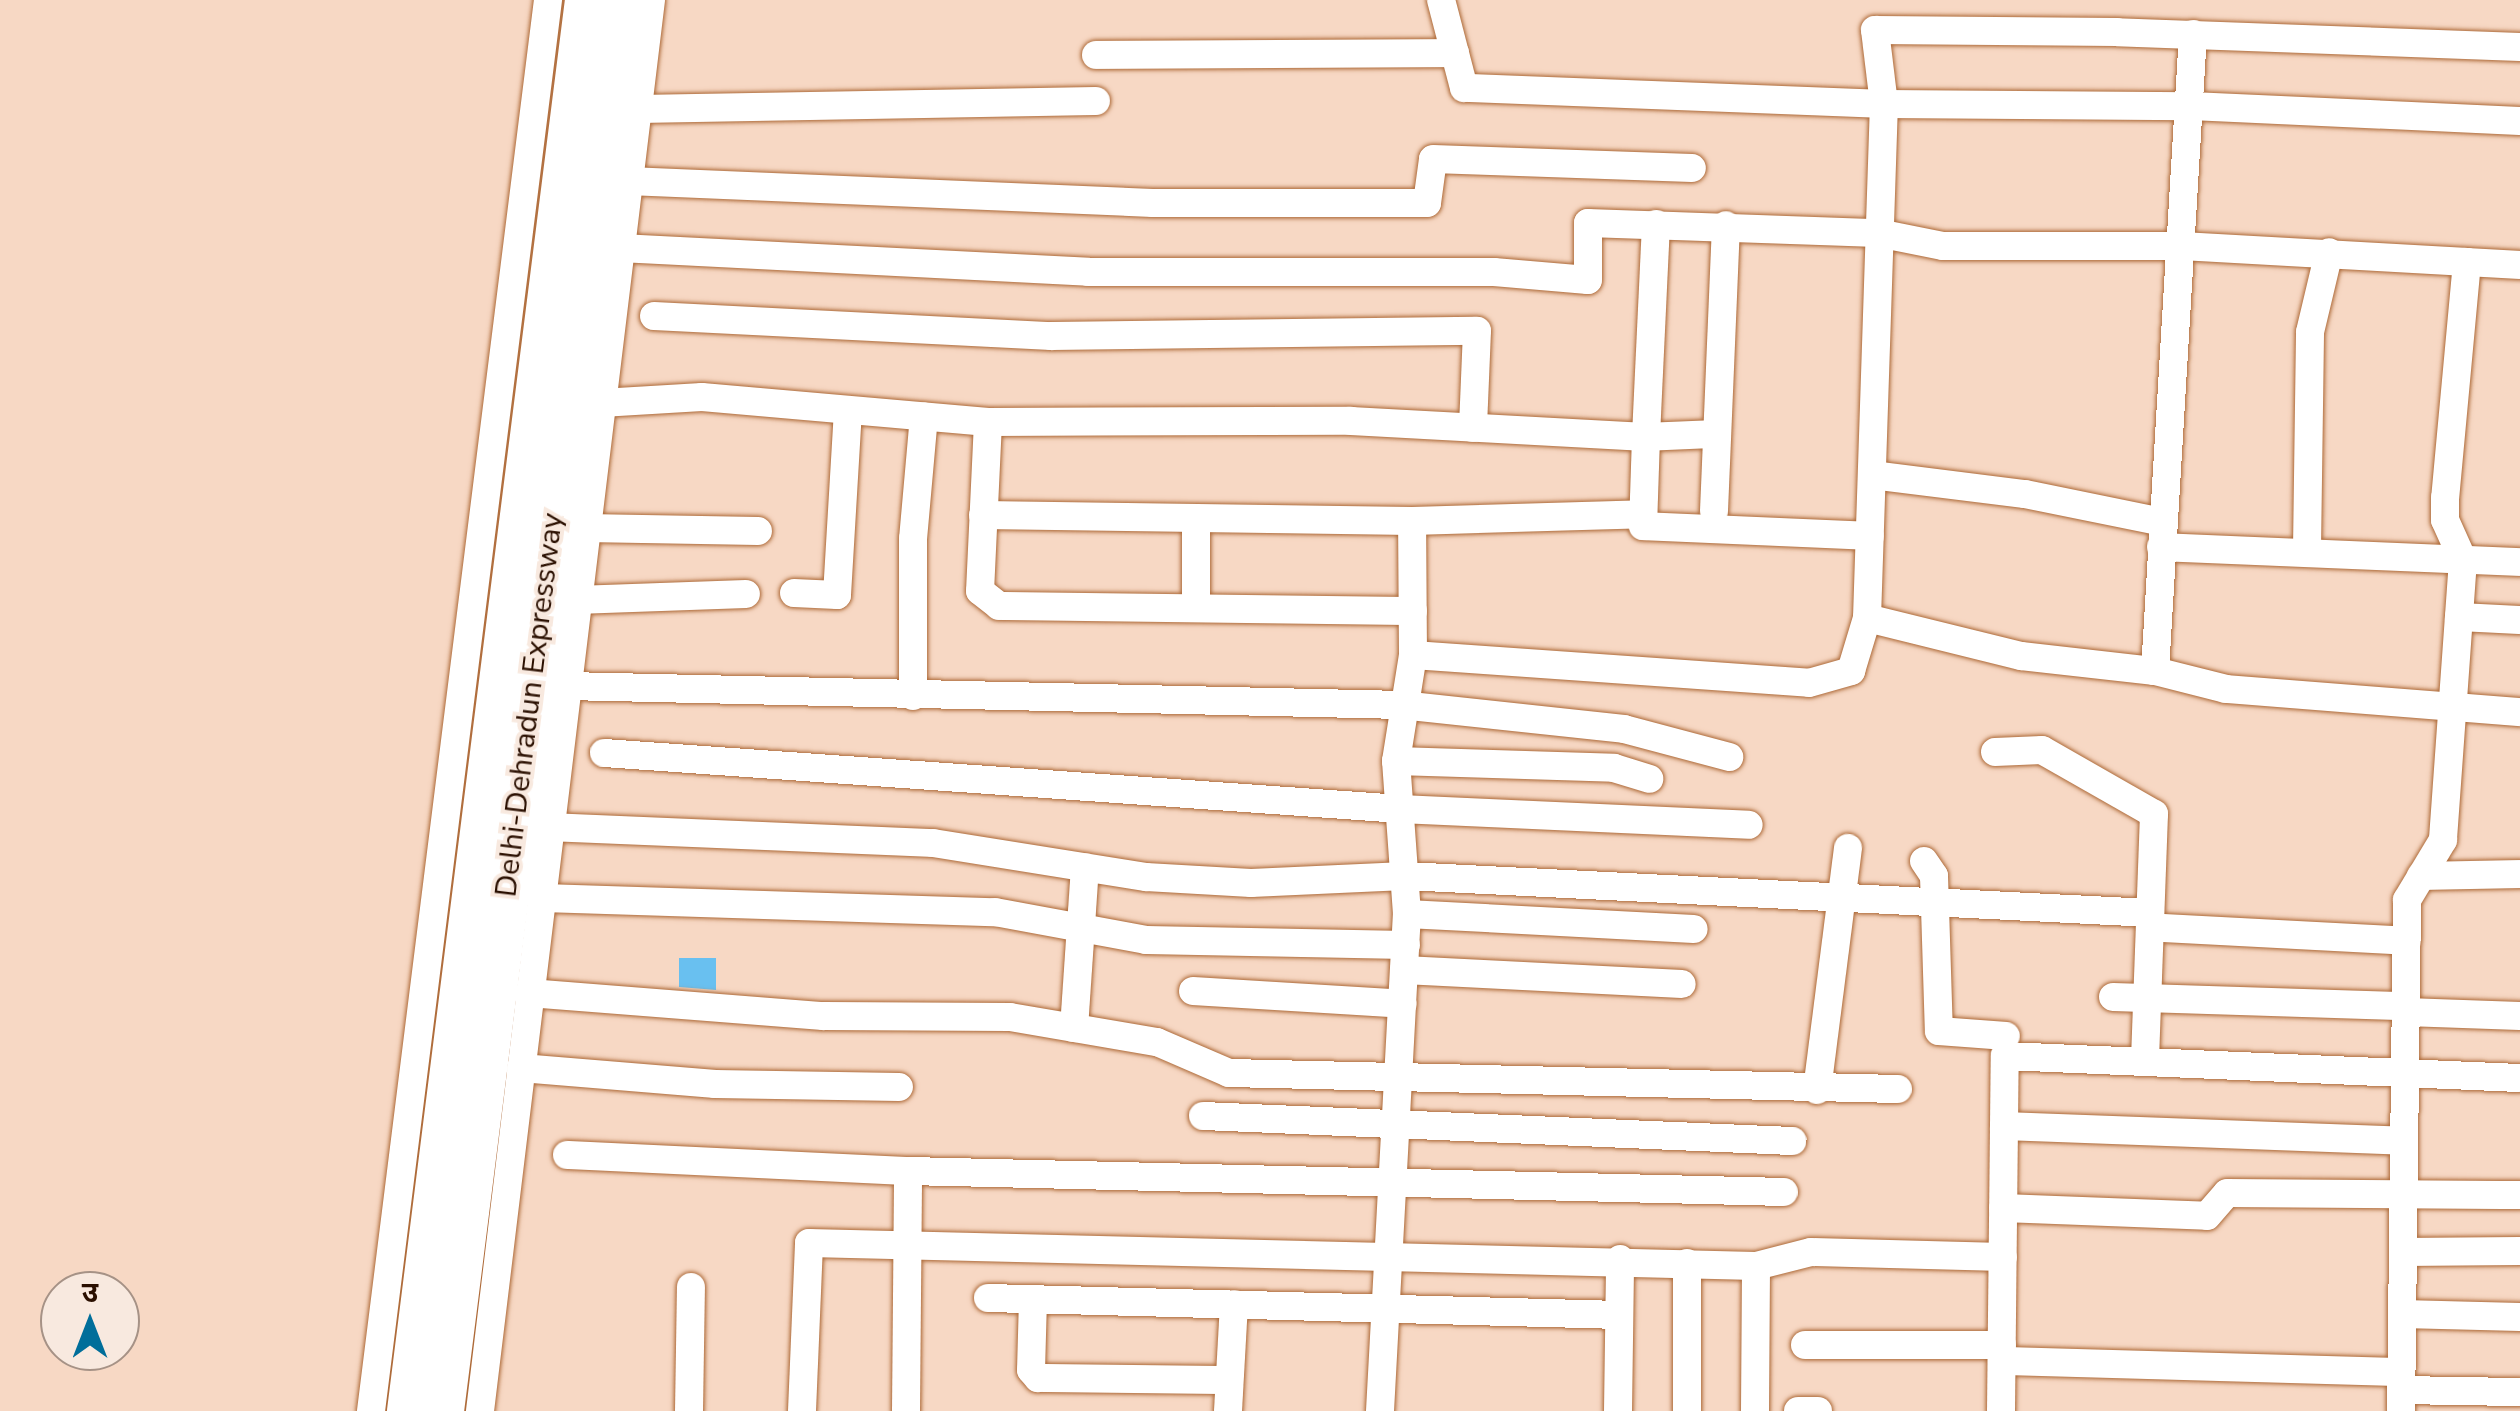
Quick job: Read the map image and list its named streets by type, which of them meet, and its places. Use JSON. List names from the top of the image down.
{
  "streets": {
    "highway": ["Delhi-Dehradun Expressway"]
  },
  "north": "top"
}
